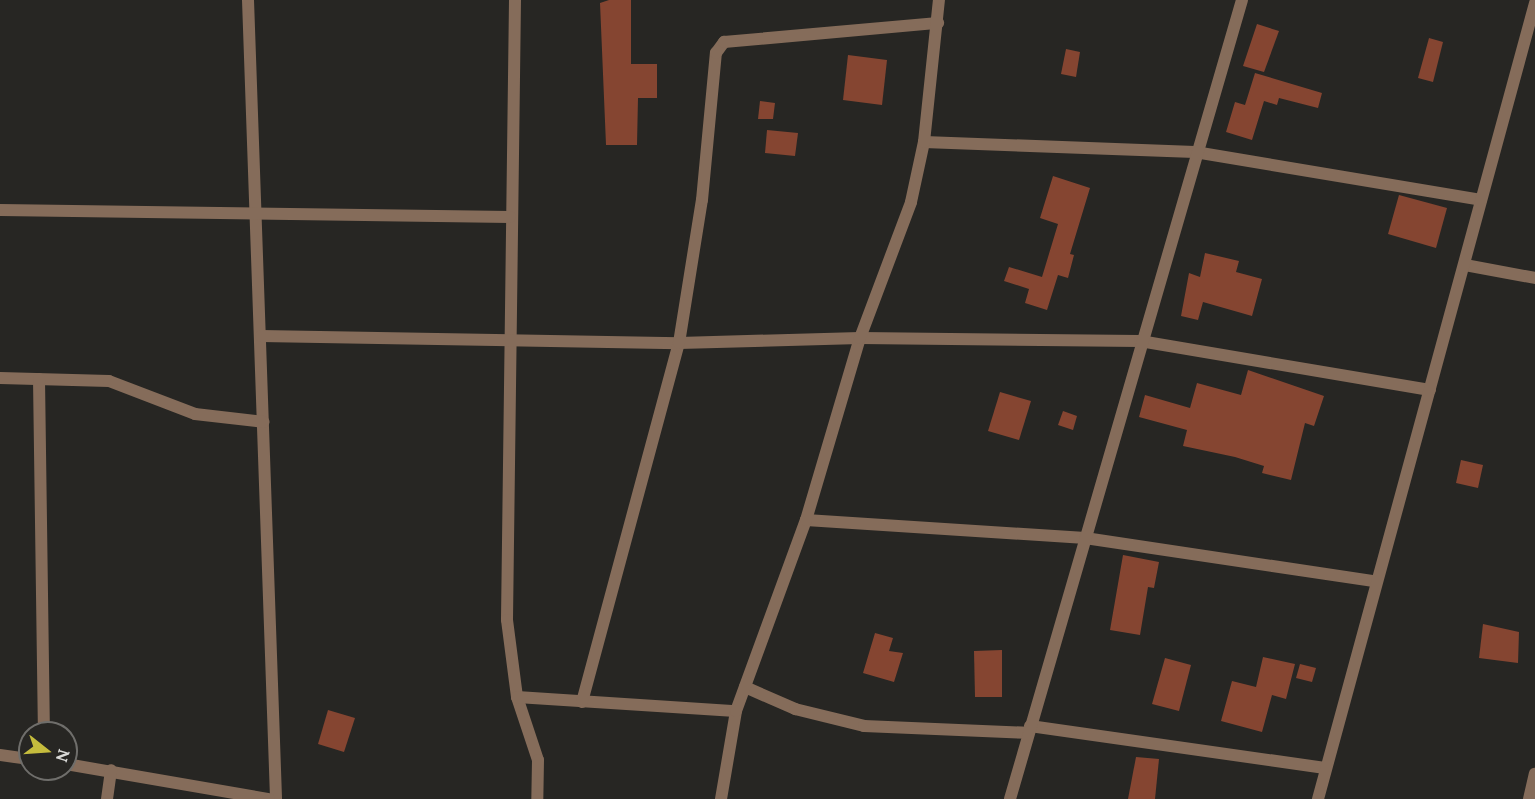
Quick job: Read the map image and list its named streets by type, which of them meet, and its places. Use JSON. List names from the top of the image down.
{
  "north": "right"
}
